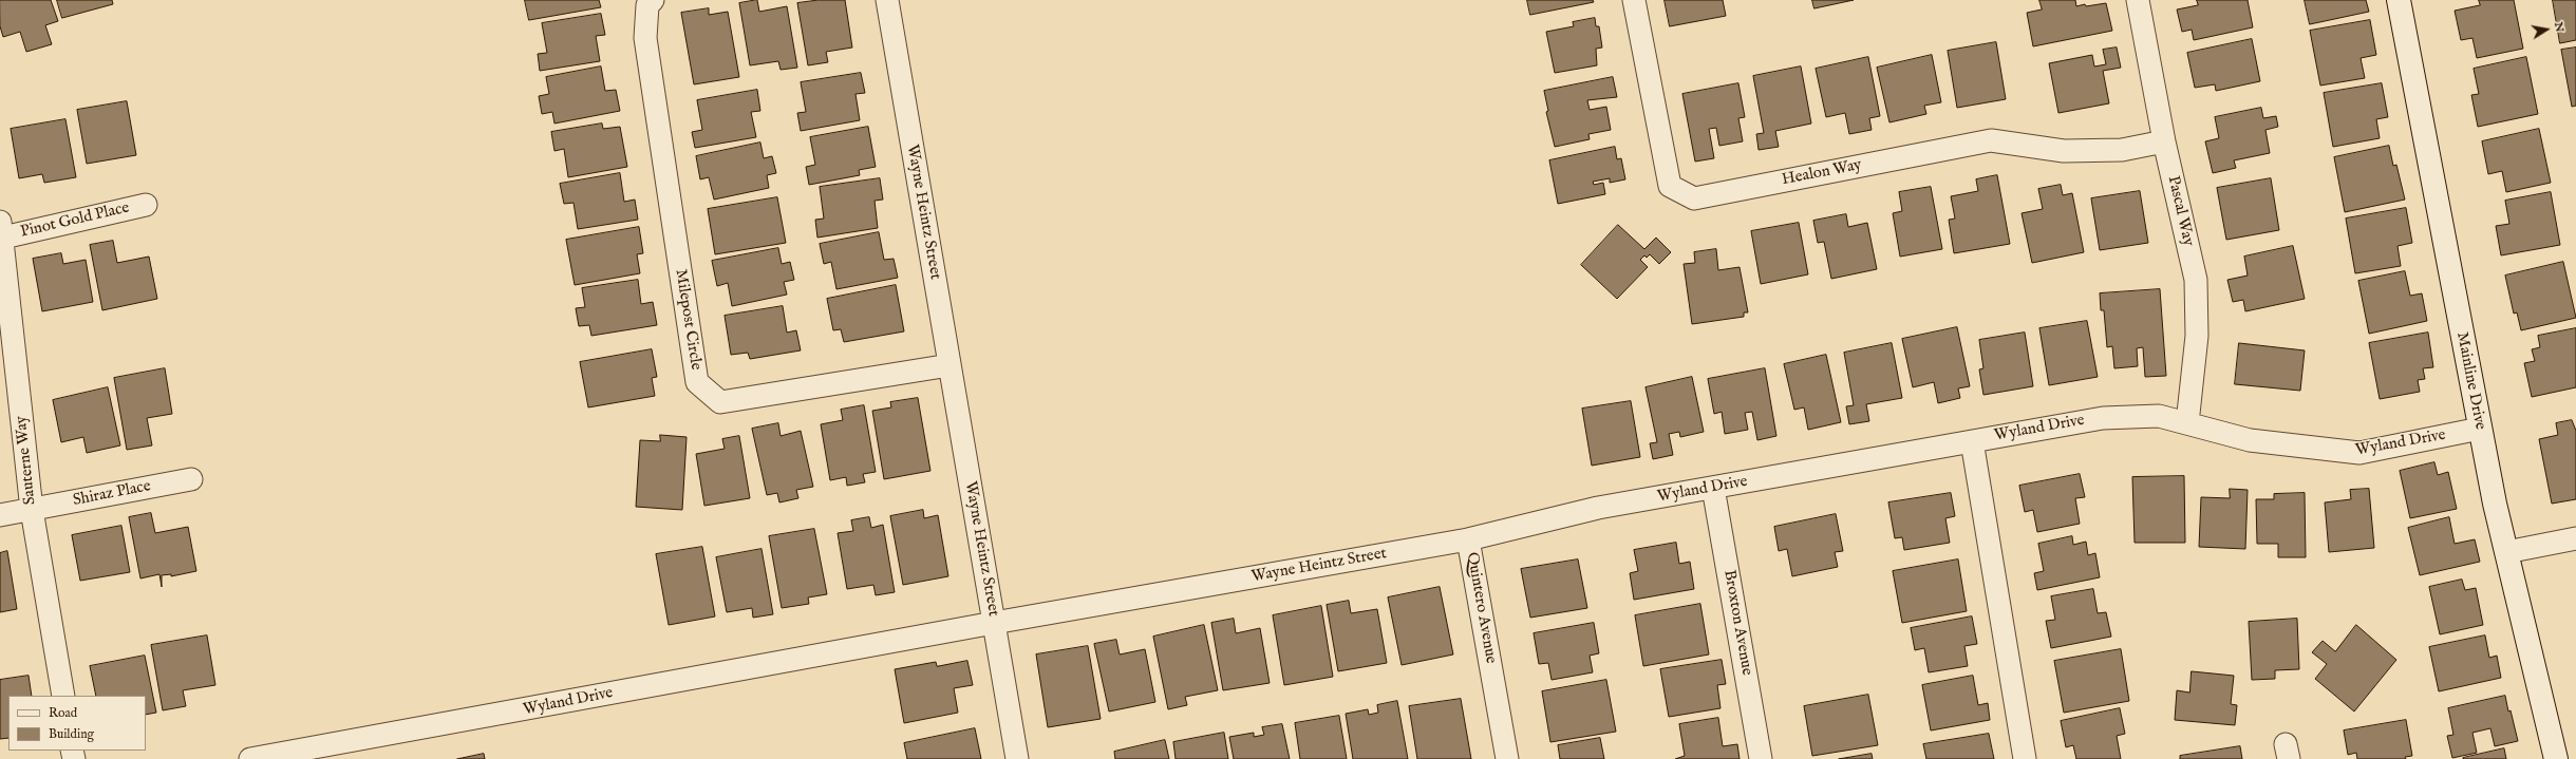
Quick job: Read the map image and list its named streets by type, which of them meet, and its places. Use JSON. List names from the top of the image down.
{
  "streets": {
    "street": [
      "Healon Way",
      "Pascal Way",
      "Wayne Heintz Street",
      "Pinot Gold Place",
      "Milepost Circle",
      "Mainline Drive",
      "Wyland Drive",
      "Sauterne Way",
      "Shiraz Place",
      "Quintero Avenue",
      "Broxton Avenue"
    ]
  },
  "crossings": [
    ["Healon Way", "Pascal Way"],
    ["Pascal Way", "Wyland Drive"],
    ["Wayne Heintz Street", "Milepost Circle"],
    ["Wayne Heintz Street", "Wyland Drive"],
    ["Wayne Heintz Street", "Quintero Avenue"],
    ["Pinot Gold Place", "Sauterne Way"],
    ["Mainline Drive", "Wyland Drive"],
    ["Wyland Drive", "Quintero Avenue"],
    ["Wyland Drive", "Broxton Avenue"],
    ["Sauterne Way", "Shiraz Place"]
  ],
  "legend": ["Road", "Building"],
  "north": "right"
}
